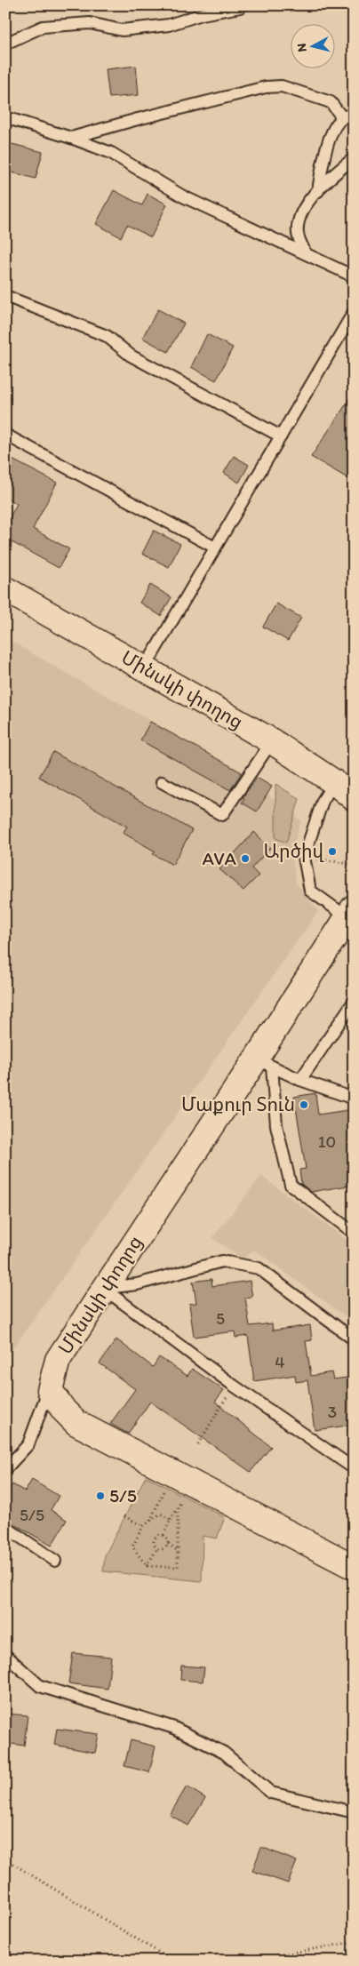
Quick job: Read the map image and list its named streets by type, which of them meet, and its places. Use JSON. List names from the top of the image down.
{
  "streets": {
    "main road": ["Մինսկի փողոց"]
  },
  "places": [
    "Արծիվ",
    "AVA",
    "Մաքուր Տուն",
    "5/5"
  ],
  "house_numbers": [
    "10",
    "5",
    "4",
    "3",
    "5/5"
  ],
  "north": "left"
}
